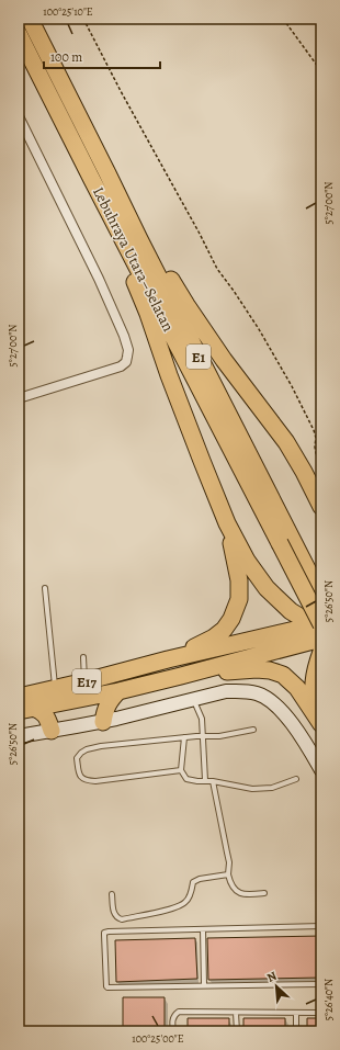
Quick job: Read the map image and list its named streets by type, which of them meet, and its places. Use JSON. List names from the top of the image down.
{
  "streets": {
    "highway": ["Lebuhraya Utara–Selatan", "E1", "E17"]
  },
  "scale_bar": "100 m",
  "north": "top left",
  "coordinates": [
    "100°25'10\"E",
    "5°27'00\"N",
    "5°26'50\"N",
    "5°26'40\"N",
    "100°25'00\"E"
  ]
}
